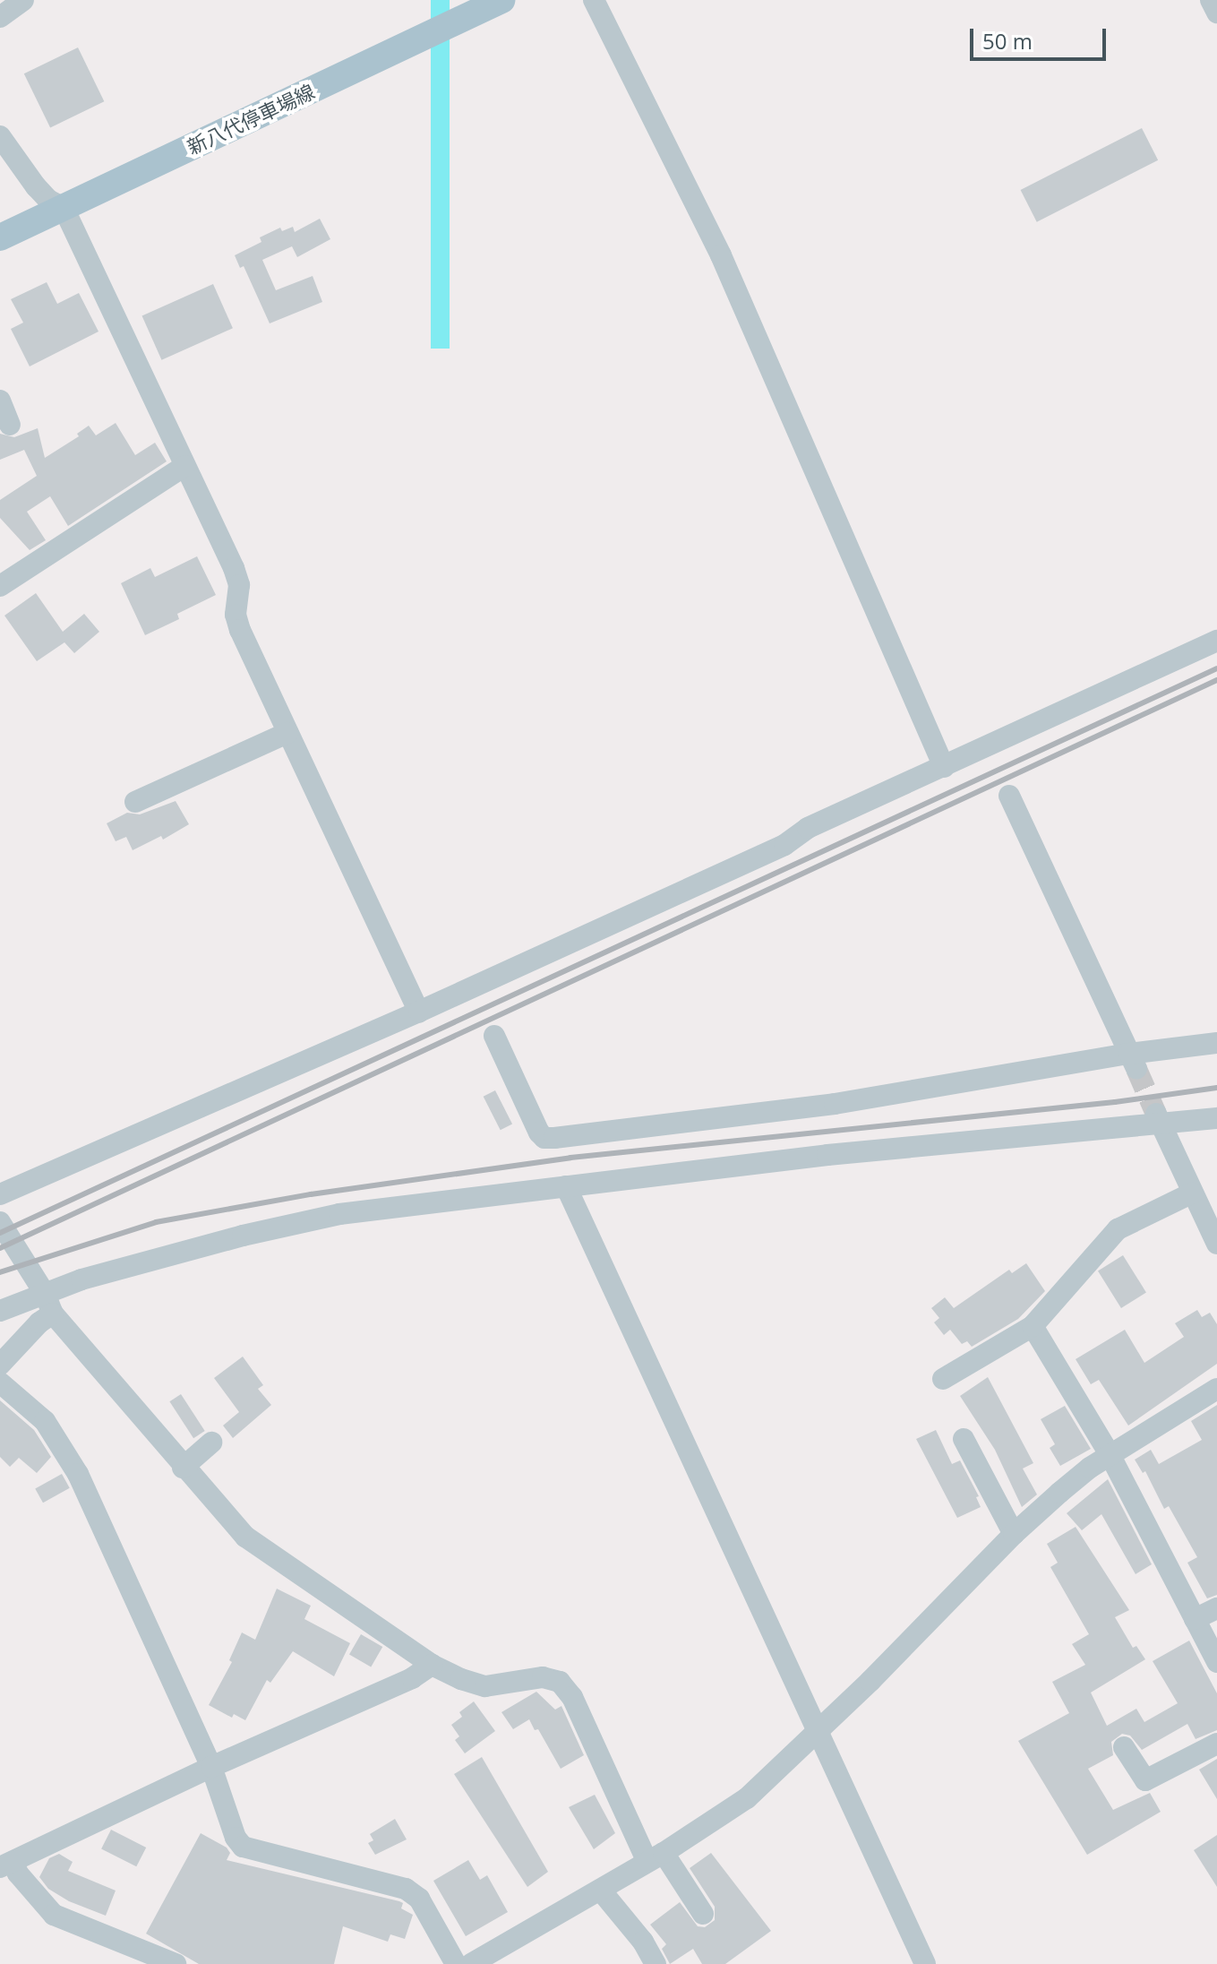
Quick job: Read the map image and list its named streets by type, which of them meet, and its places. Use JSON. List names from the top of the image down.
{
  "streets": {
    "main road": ["新八代停車場線"]
  },
  "scale_bar": "50 m"
}
